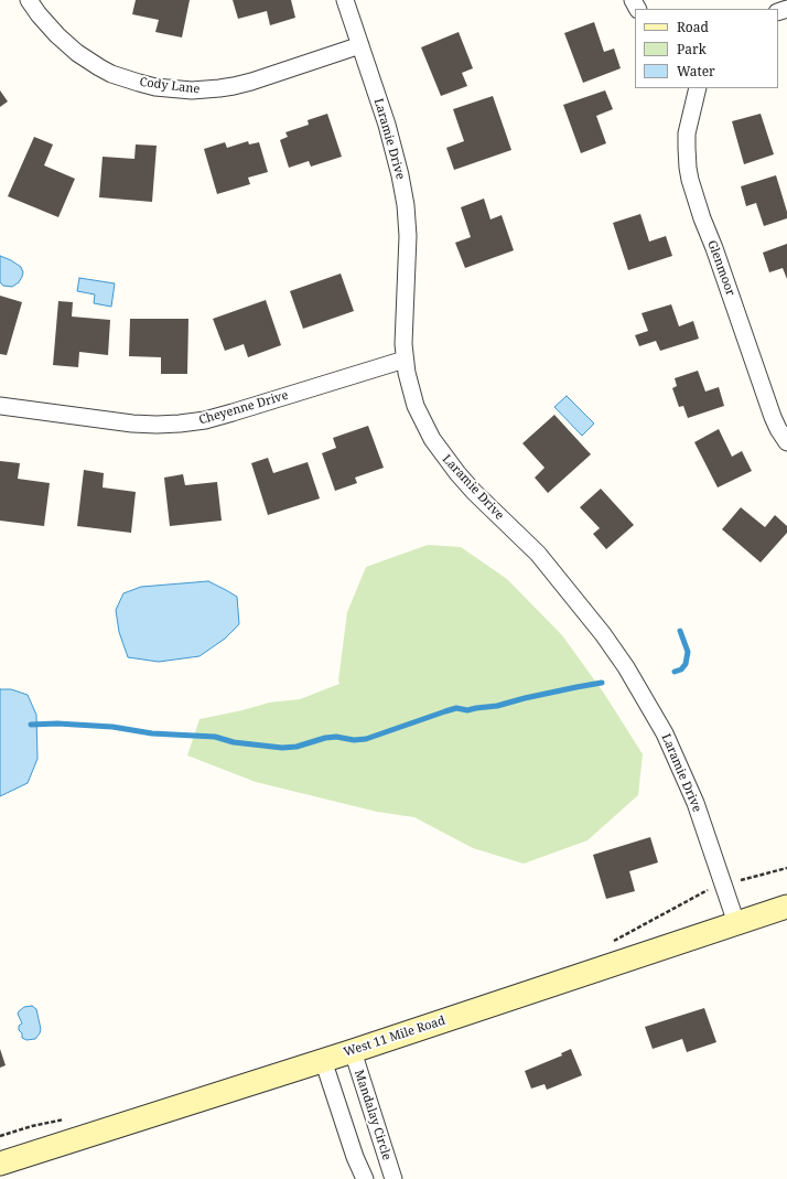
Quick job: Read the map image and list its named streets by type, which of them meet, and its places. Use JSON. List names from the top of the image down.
{
  "streets": {
    "street": [
      "Cody Lane",
      "Laramie Drive",
      "Glenmoor",
      "Cheyenne Drive",
      "West 11 Mile Road",
      "Mandalay Circle"
    ]
  },
  "crossings": [
    ["Cody Lane", "Laramie Drive"],
    ["Laramie Drive", "Cheyenne Drive"],
    ["Laramie Drive", "West 11 Mile Road"],
    ["West 11 Mile Road", "Mandalay Circle"]
  ],
  "legend": ["Road", "Park", "Water"]
}
